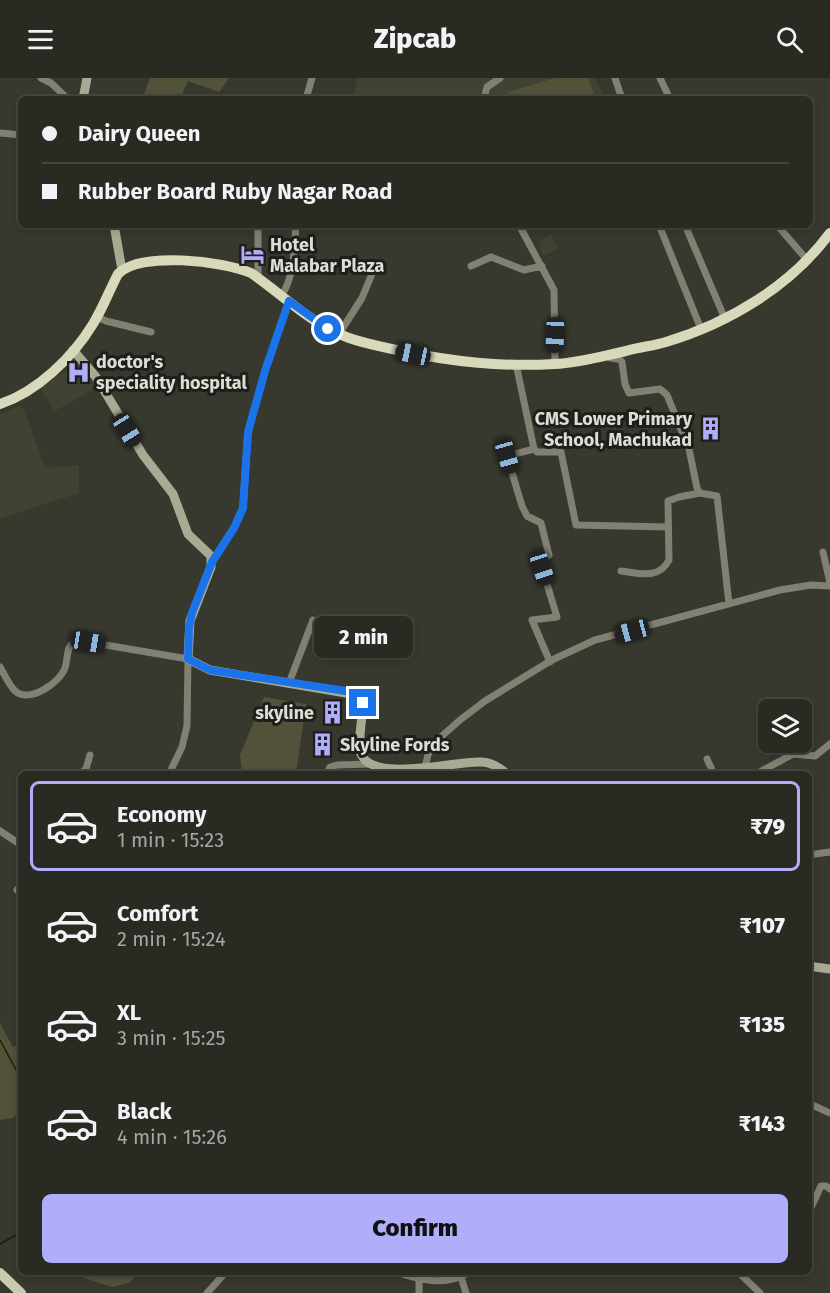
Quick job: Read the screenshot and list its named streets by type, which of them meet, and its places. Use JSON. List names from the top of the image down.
{
  "places": {
    "hotel": ["Hotel Malabar Plaza"],
    "hospital": ["doctor's speciality hospital"],
    "building": ["CMS Lower Primary School, Machukad", "skyline", "Skyline Fords"]
  },
  "page": {
    "header": "Zipcab",
    "banner": ["Dairy Queen", "Rubber Board Ruby Nagar Road"],
    "bubble": "2 min",
    "list": [
      {
        "name": "Economy",
        "note": "1 min · 15:23",
        "value": "₹79"
      },
      {
        "name": "Comfort",
        "note": "2 min · 15:24",
        "value": "₹107"
      },
      {
        "name": "XL",
        "note": "3 min · 15:25",
        "value": "₹135"
      },
      {
        "name": "Black",
        "note": "4 min · 15:26",
        "value": "₹143"
      }
    ],
    "buttons": "Confirm"
  }
}
